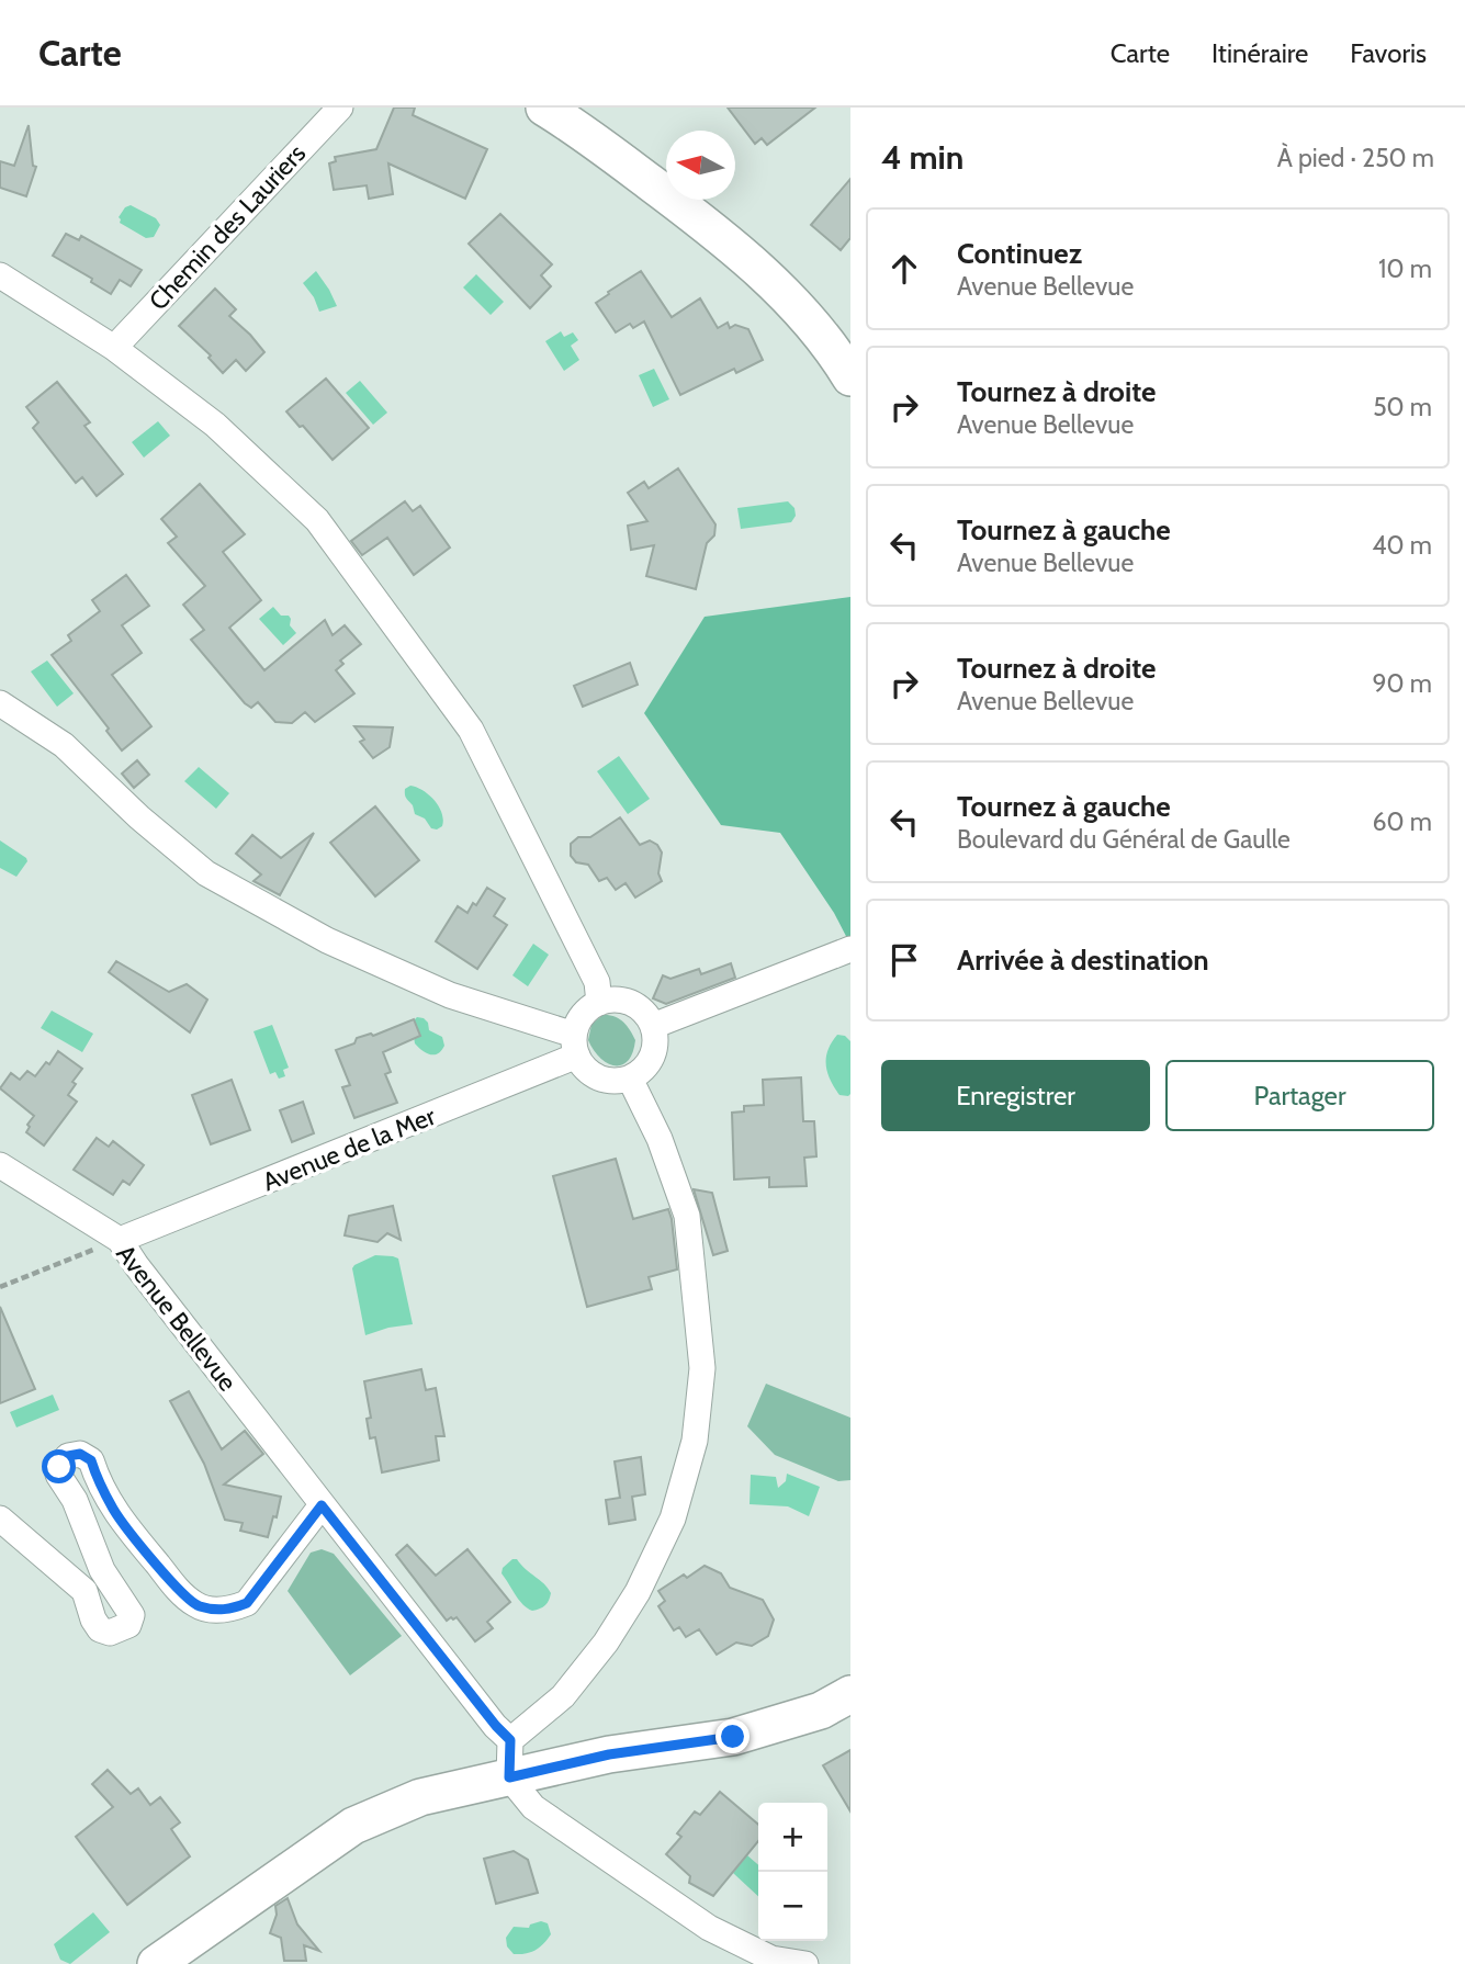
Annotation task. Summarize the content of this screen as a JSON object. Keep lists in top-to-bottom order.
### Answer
{
  "streets": {
    "street": ["Chemin des Lauriers", "Avenue de la Mer", "Avenue Bellevue"]
  },
  "crossings": [
    ["Avenue de la Mer", "Avenue Bellevue"]
  ],
  "north": "left",
  "page": {
    "header": "Carte",
    "nav": ["Carte", "Itinéraire", "Favoris"],
    "heading": ["4 min", "À pied · 250 m"],
    "list": [
      ["Continuez", "Avenue Bellevue", "10 m"],
      ["Tournez à droite", "Avenue Bellevue", "50 m"],
      ["Tournez à gauche", "Avenue Bellevue", "40 m"],
      ["Tournez à droite", "Avenue Bellevue", "90 m"],
      ["Tournez à gauche", "Boulevard du Général de Gaulle", "60 m"],
      "Arrivée à destination"
    ],
    "buttons": ["Enregistrer", "Partager"],
    "map_buttons": ["+", "−"]
  }
}
